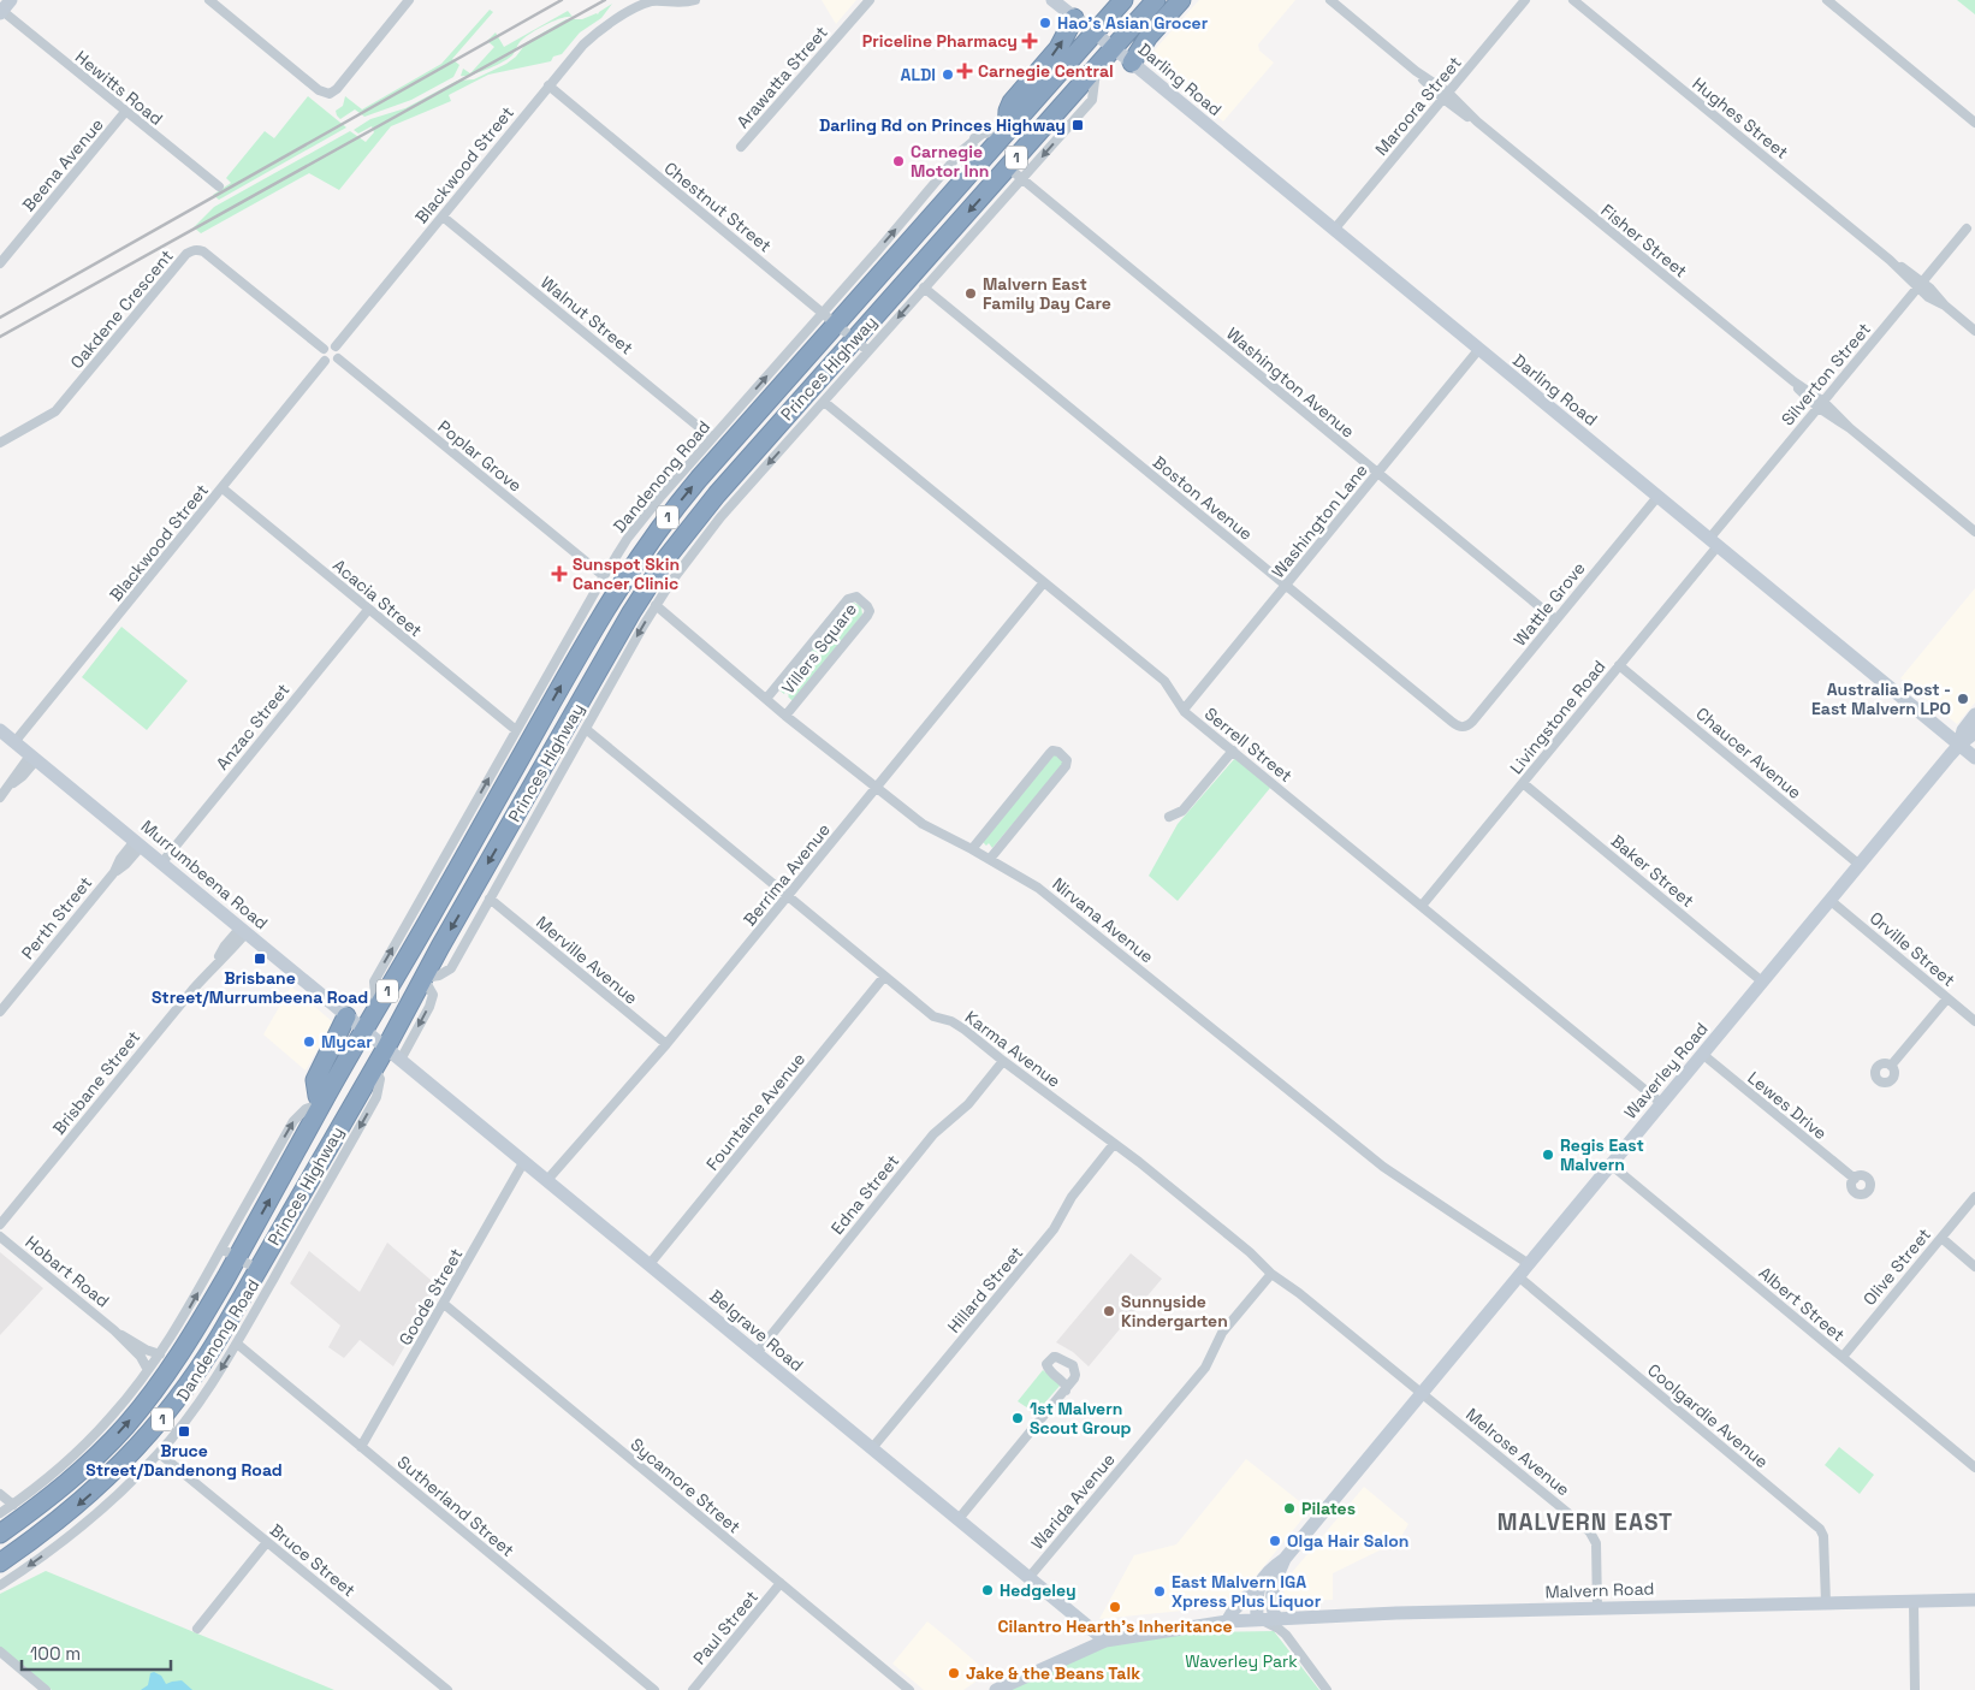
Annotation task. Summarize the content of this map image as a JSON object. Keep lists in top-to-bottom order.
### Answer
{
  "streets": {
    "highway": ["1", "Princes Highway"],
    "main road": [
      "Darling Road",
      "Murrumbeena Road",
      "Waverley Road",
      "Belgrave Road",
      "Malvern Road"
    ],
    "street": [
      "Arawatta Street",
      "Hewitts Road",
      "Maroora Street",
      "Hughes Street",
      "Beena Avenue",
      "Blackwood Street",
      "Chestnut Street",
      "Fisher Street",
      "Oakdene Crescent",
      "Walnut Street",
      "Silverton Street",
      "Washington Avenue",
      "Poplar Grove",
      "Dandenong Road",
      "Boston Avenue",
      "Washington Lane",
      "Acacia Street",
      "Wattle Grove",
      "Villers Square",
      "Livingstone Road",
      "Anzac Street",
      "Serrell Street",
      "Chaucer Avenue",
      "Baker Street",
      "Berrima Avenue",
      "Perth Street",
      "Nirvana Avenue",
      "Orville Street",
      "Merville Avenue",
      "Karma Avenue",
      "Brisbane Street",
      "Lewes Drive",
      "Fountaine Avenue",
      "Edna Street",
      "Olive Street",
      "Hobart Road",
      "Hillard Street",
      "Goode Street",
      "Albert Street",
      "Coolgardie Avenue",
      "Melrose Avenue",
      "Sycamore Street",
      "Warida Avenue",
      "Sutherland Street",
      "Bruce Street",
      "Paul Street"
    ]
  },
  "crossings": [
    ["Darling Road", "Maroora Street"],
    ["Darling Road", "Princes Highway"],
    ["Darling Road", "Silverton Street"],
    ["Darling Road", "Washington Lane"],
    ["Darling Road", "Wattle Grove"],
    ["Darling Road", "Livingstone Road"],
    ["Darling Road", "Waverley Road"],
    ["Hewitts Road", "Beena Avenue"],
    ["Maroora Street", "Fisher Street"],
    ["Hughes Street", "Silverton Street"],
    ["Blackwood Street", "Chestnut Street"],
    ["Blackwood Street", "Oakdene Crescent"],
    ["Blackwood Street", "Walnut Street"],
    ["Blackwood Street", "Poplar Grove"],
    ["Blackwood Street", "Acacia Street"],
    ["Blackwood Street", "Murrumbeena Road"],
    ["Chestnut Street", "Princes Highway"],
    ["Chestnut Street", "Dandenong Road"],
    ["Fisher Street", "Silverton Street"],
    ["Oakdene Crescent", "Poplar Grove"],
    ["Walnut Street", "Dandenong Road"],
    ["Princes Highway", "Washington Avenue"],
    ["Princes Highway", "Dandenong Road"],
    ["Princes Highway", "Murrumbeena Road"],
    ["Princes Highway", "Belgrave Road"],
    ["Silverton Street", "Livingstone Road"],
    ["Washington Avenue", "Washington Lane"],
    ["Washington Avenue", "Wattle Grove"],
    ["Poplar Grove", "Dandenong Road"],
    ["Dandenong Road", "Acacia Street"],
    ["Dandenong Road", "Sutherland Street"],
    ["Dandenong Road", "Bruce Street"],
    ["Boston Avenue", "Washington Lane"],
    ["Boston Avenue", "Wattle Grove"],
    ["Washington Lane", "Serrell Street"],
    ["Acacia Street", "Anzac Street"],
    ["Villers Square", "Nirvana Avenue"],
    ["Livingstone Road", "Serrell Street"],
    ["Livingstone Road", "Chaucer Avenue"],
    ["Livingstone Road", "Baker Street"],
    ["Anzac Street", "Murrumbeena Road"],
    ["Serrell Street", "Berrima Avenue"],
    ["Serrell Street", "Waverley Road"],
    ["Chaucer Avenue", "Waverley Road"],
    ["Baker Street", "Waverley Road"],
    ["Murrumbeena Road", "Perth Street"],
    ["Murrumbeena Road", "Brisbane Street"],
    ["Murrumbeena Road", "Belgrave Road"],
    ["Berrima Avenue", "Nirvana Avenue"],
    ["Berrima Avenue", "Merville Avenue"],
    ["Berrima Avenue", "Karma Avenue"],
    ["Berrima Avenue", "Belgrave Road"],
    ["Nirvana Avenue", "Waverley Road"],
    ["Orville Street", "Waverley Road"],
    ["Karma Avenue", "Waverley Road"],
    ["Karma Avenue", "Fountaine Avenue"],
    ["Karma Avenue", "Edna Street"],
    ["Karma Avenue", "Hillard Street"],
    ["Karma Avenue", "Melrose Avenue"],
    ["Karma Avenue", "Warida Avenue"],
    ["Waverley Road", "Lewes Drive"],
    ["Waverley Road", "Albert Street"],
    ["Waverley Road", "Coolgardie Avenue"],
    ["Waverley Road", "Melrose Avenue"],
    ["Waverley Road", "Malvern Road"],
    ["Fountaine Avenue", "Belgrave Road"],
    ["Edna Street", "Belgrave Road"],
    ["Olive Street", "Albert Street"],
    ["Hillard Street", "Belgrave Road"],
    ["Goode Street", "Belgrave Road"],
    ["Goode Street", "Sycamore Street"],
    ["Goode Street", "Sutherland Street"],
    ["Belgrave Road", "Warida Avenue"],
    ["Coolgardie Avenue", "Malvern Road"],
    ["Melrose Avenue", "Malvern Road"],
    ["Sycamore Street", "Paul Street"]
  ],
  "districts": ["MALVERN EAST"],
  "parks": ["Waverley Park"],
  "places": {
    "other": [
      "Hao's Asian Grocer",
      "ALDI",
      "Carnegie Motor Inn",
      "Malvern East Family Day Care",
      "Australia Post - East Malvern LPO",
      "Mycar",
      "Regis East Malvern",
      "Sunnyside Kindergarten",
      "1st Malvern Scout Group",
      "Pilates",
      "Olga Hair Salon",
      "Hedgeley",
      "East Malvern IGA Xpress Plus Liquor",
      "Cilantro Hearth's Inheritance",
      "Jake & the Beans Talk"
    ],
    "health": ["Priceline Pharmacy", "Carnegie Central", "Sunspot Skin Cancer Clinic"],
    "transit": ["Darling Rd on Princes Highway", "Brisbane Street/Murrumbeena Road", "Bruce Street/Dandenong Road"]
  },
  "scale_bar": "100 m"
}
